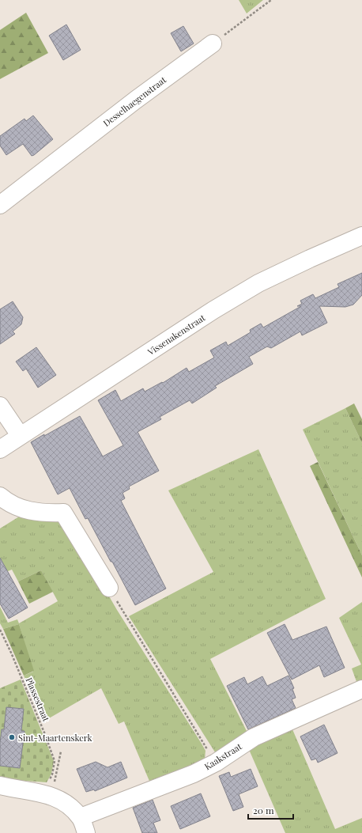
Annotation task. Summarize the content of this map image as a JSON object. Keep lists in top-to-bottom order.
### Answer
{
  "streets": {
    "street": ["Desselhaegenstraat", "Vissenakenstraat", "Kaakstraat"],
    "path": ["Plassestraat"]
  },
  "places": ["Sint-Maartenskerk"],
  "scale_bar": "20 m"
}
